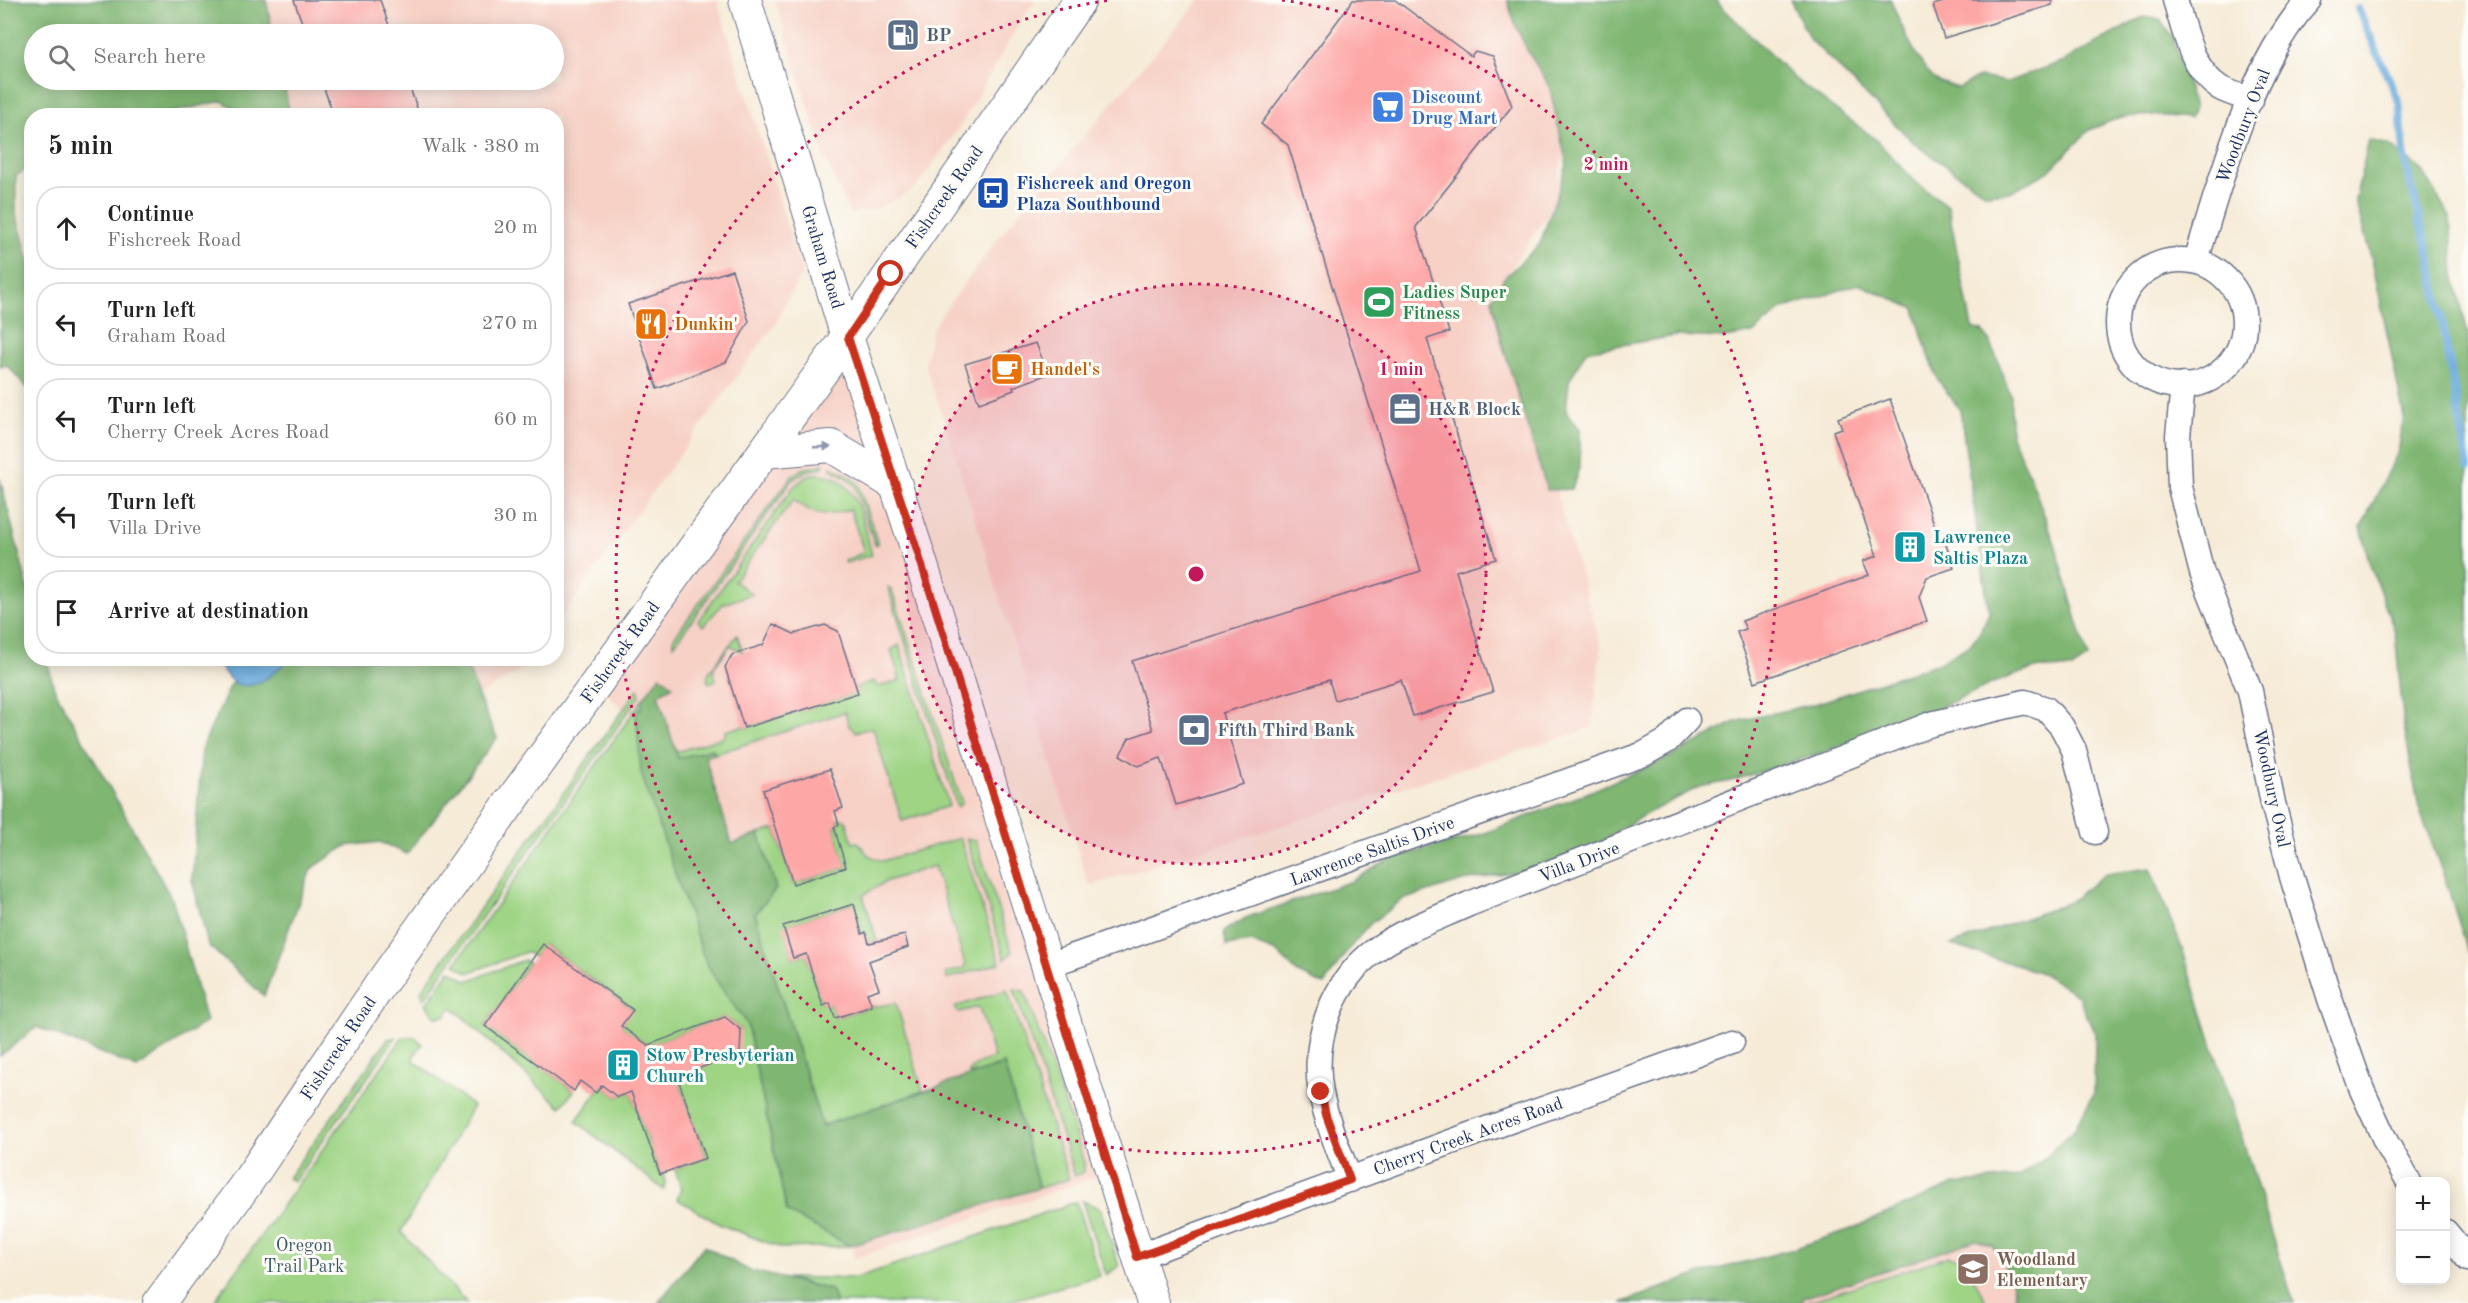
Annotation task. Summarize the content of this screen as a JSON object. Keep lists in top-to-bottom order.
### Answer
{
  "streets": {
    "main road": ["Fishcreek Road", "Graham Road"],
    "street": [
      "Woodbury Oval",
      "Lawrence Saltis Drive",
      "Villa Drive",
      "Cherry Creek Acres Road"
    ]
  },
  "crossings": [
    ["Fishcreek Road", "Graham Road"],
    ["Graham Road", "Lawrence Saltis Drive"],
    ["Graham Road", "Cherry Creek Acres Road"],
    ["Villa Drive", "Cherry Creek Acres Road"]
  ],
  "parks": ["Oregon Trail Park"],
  "places": {
    "fuel station": ["BP"],
    "supermarket": ["Discount Drug Mart"],
    "bus stop": ["Fishcreek and Oregon Plaza Southbound"],
    "sports": ["Ladies Super Fitness"],
    "restaurant": ["Dunkin'"],
    "cafe": ["Handel's"],
    "office": ["H&R Block"],
    "building": ["Lawrence Saltis Plaza", "Stow Presbyterian Church"],
    "bank": ["Fifth Third Bank"],
    "school or university": ["Woodland Elementary"]
  },
  "page": {
    "search": "Search here",
    "heading": ["5 min", "Walk · 380 m"],
    "list": [
      ["Continue", "Fishcreek Road", "20 m"],
      ["Turn left", "Graham Road", "270 m"],
      ["Turn left", "Cherry Creek Acres Road", "60 m"],
      ["Turn left", "Villa Drive", "30 m"],
      "Arrive at destination"
    ],
    "map_buttons": ["+", "−"]
  },
  "rings": ["2 min", "1 min"]
}
